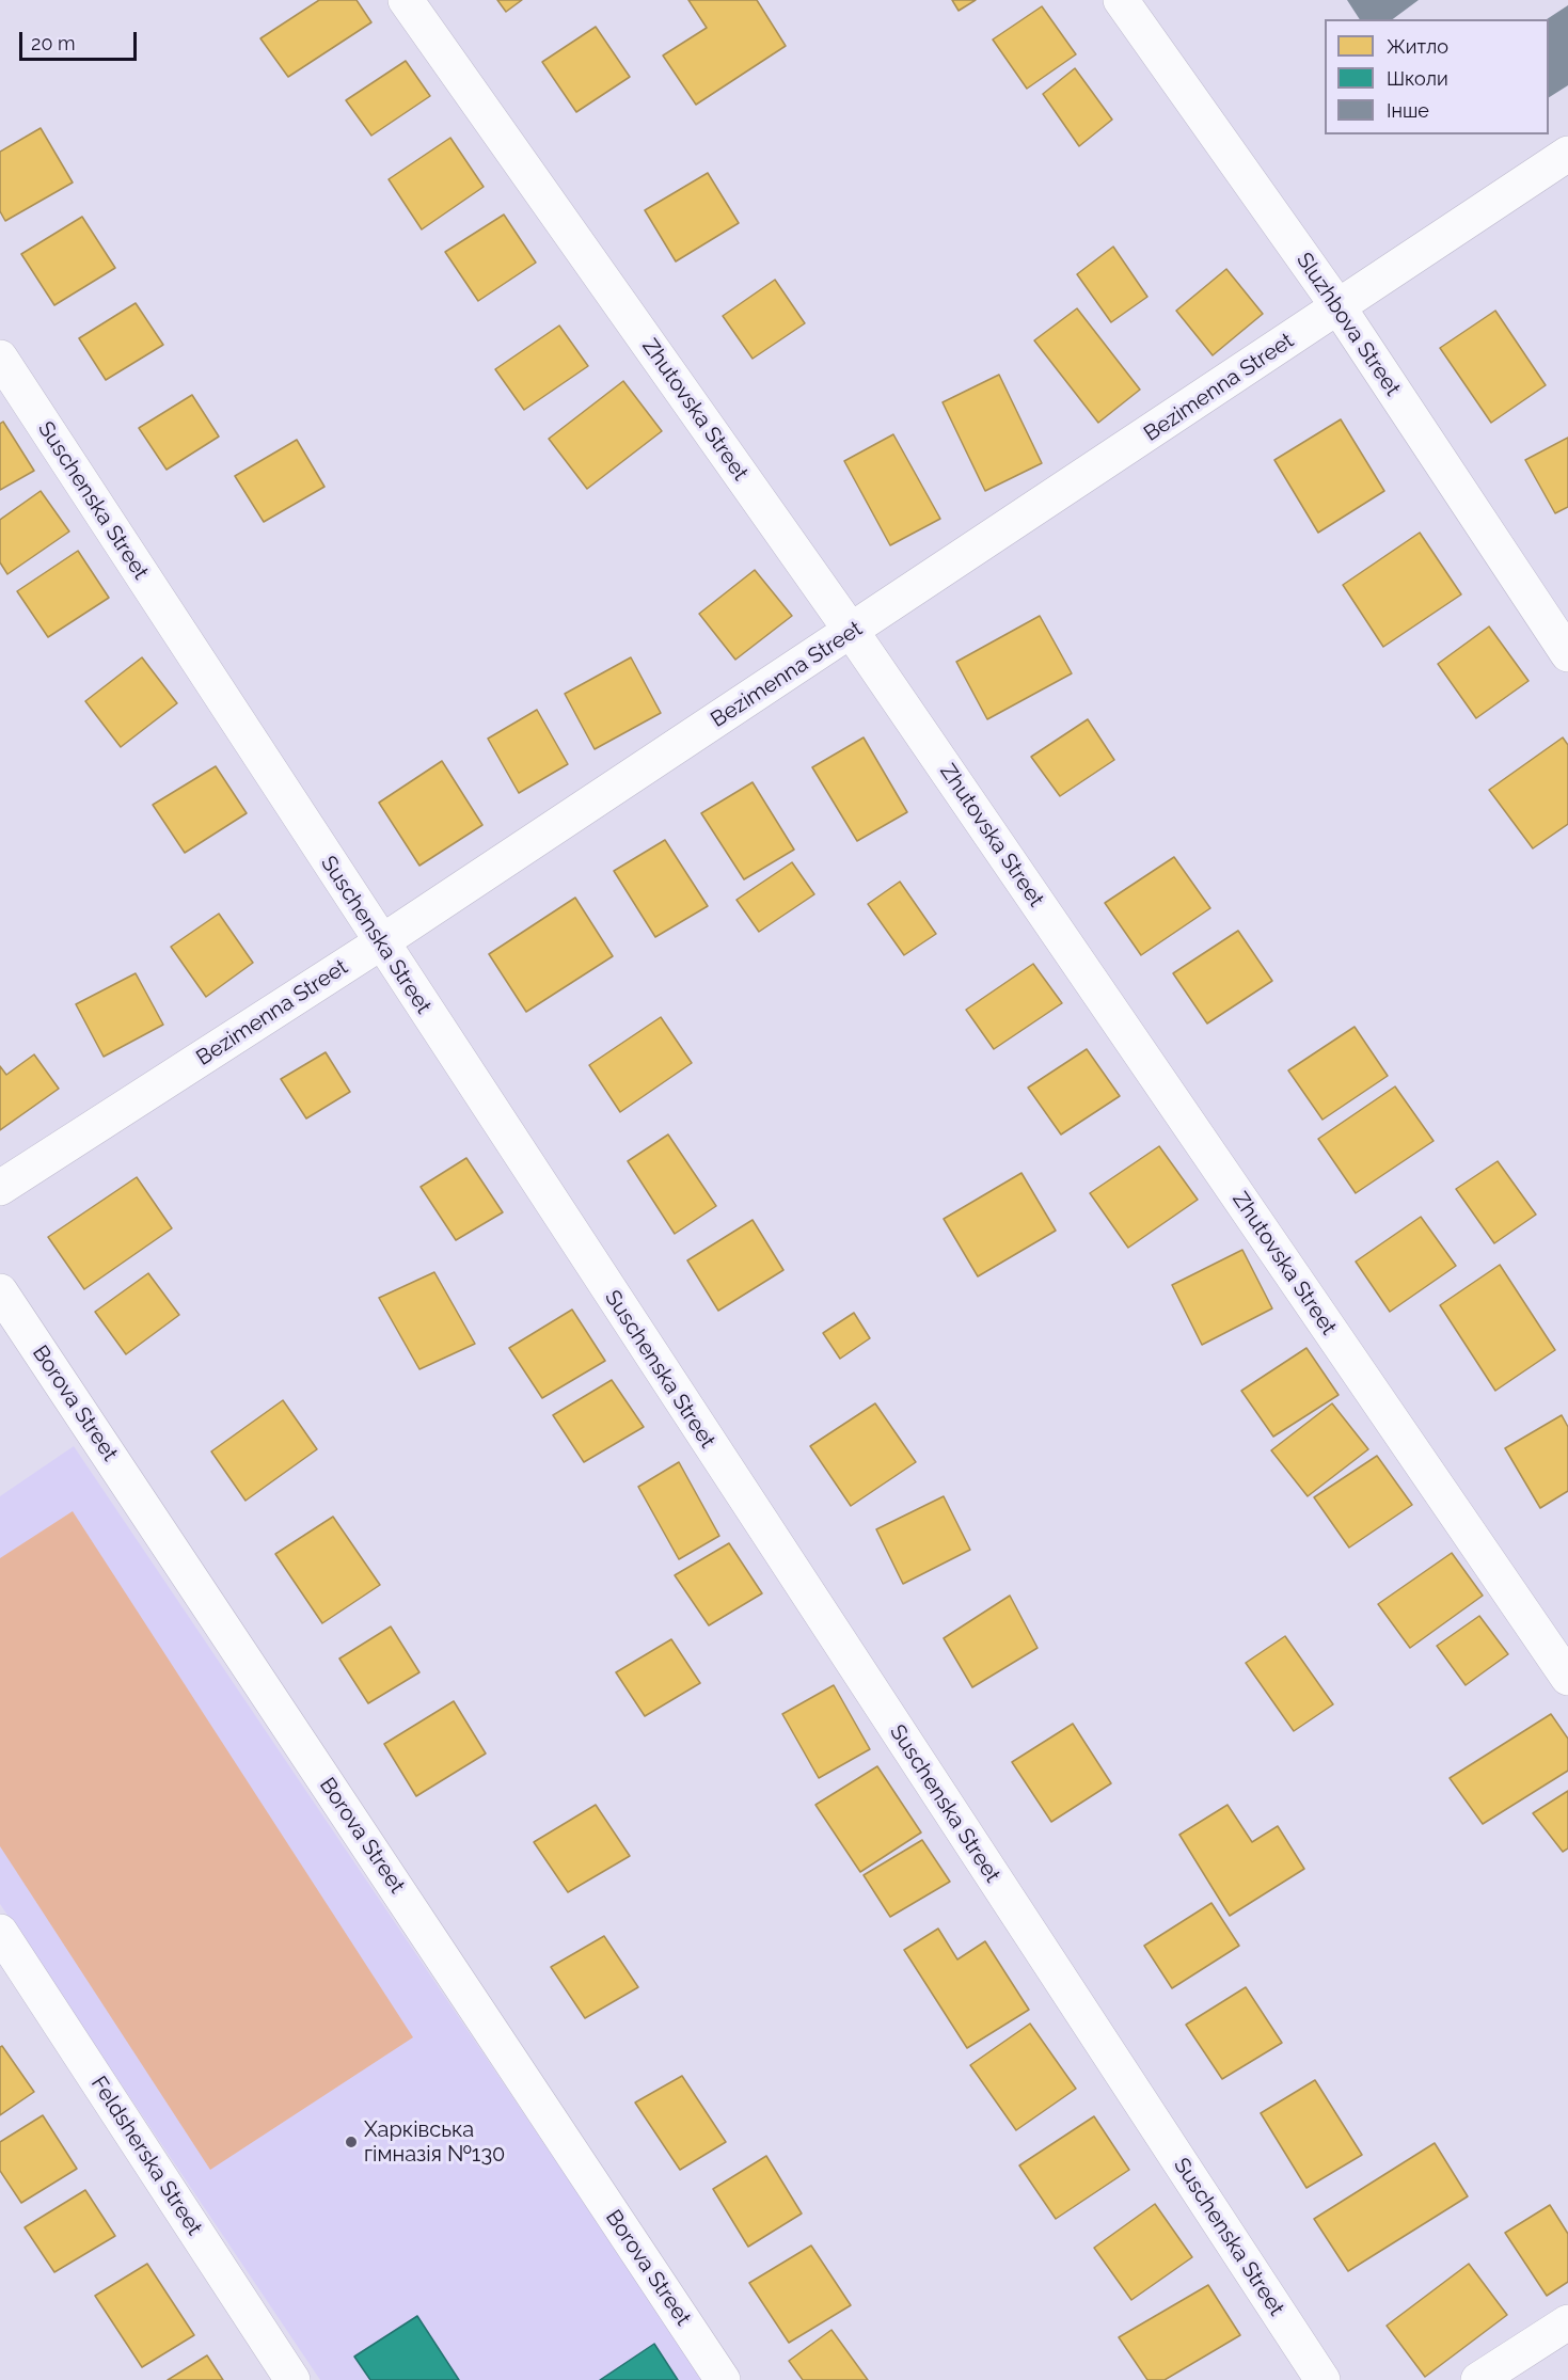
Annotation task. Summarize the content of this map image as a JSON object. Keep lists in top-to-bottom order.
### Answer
{
  "streets": {
    "street": [
      "Sluzhbova Street",
      "Bezimenna Street",
      "Zhutovska Street",
      "Suschenska Street",
      "Borova Street",
      "Feldsherska Street"
    ]
  },
  "crossings": [
    ["Sluzhbova Street", "Bezimenna Street"],
    ["Bezimenna Street", "Zhutovska Street"],
    ["Bezimenna Street", "Suschenska Street"]
  ],
  "places": ["Харківська гімназія №130"],
  "legend": ["Житло", "Школи", "Інше"],
  "scale_bar": "20 m"
}
